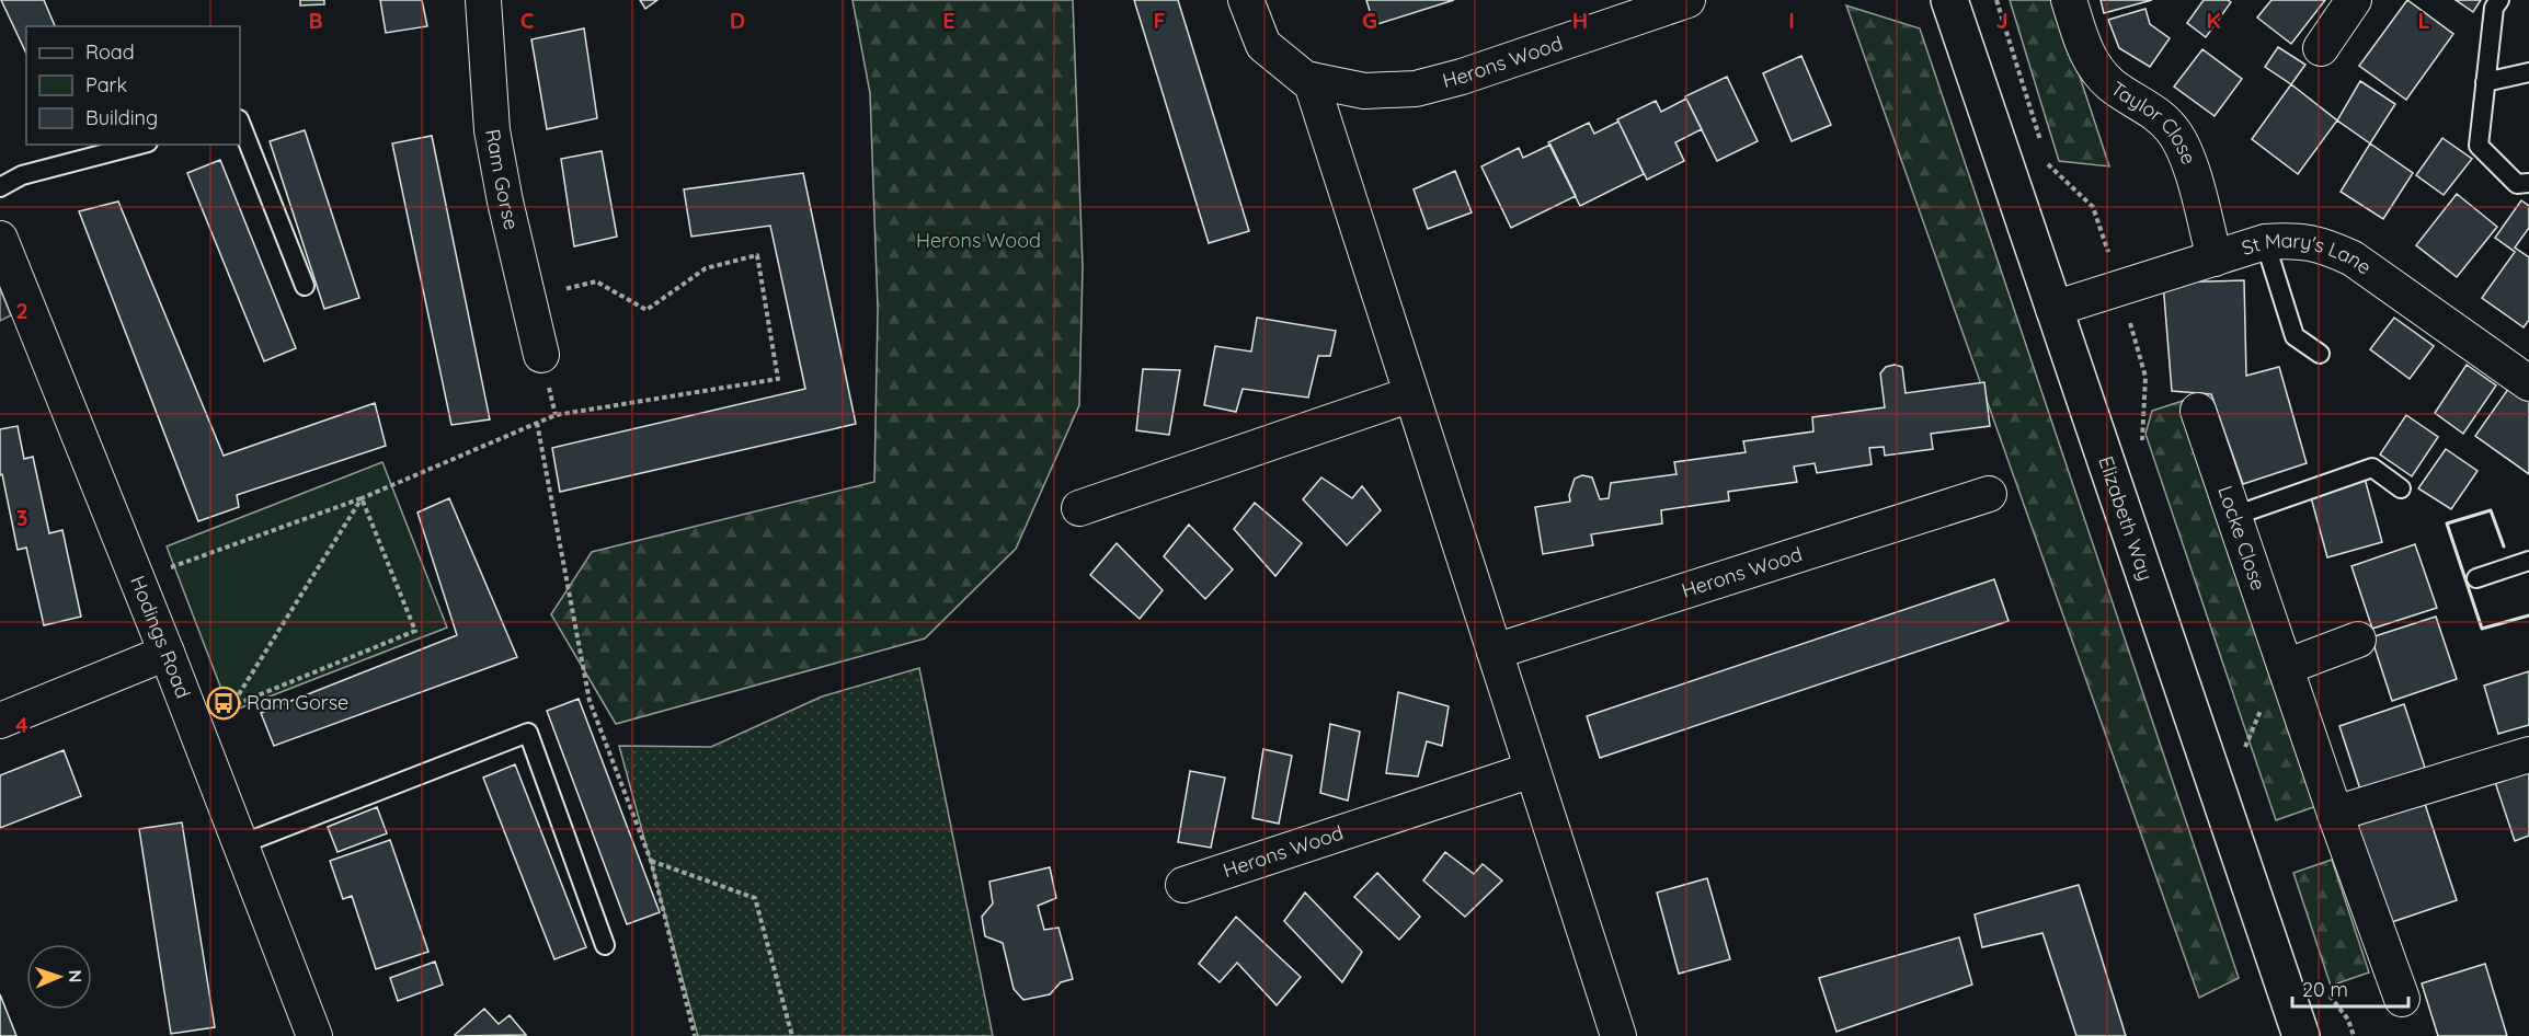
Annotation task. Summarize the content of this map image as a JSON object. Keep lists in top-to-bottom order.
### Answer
{
  "streets": {
    "main road": ["Elizabeth Way"],
    "street": [
      "Herons Wood",
      "Taylor Close",
      "Ram Gorse",
      "St Mary's Lane",
      "Locke Close",
      "Hodings Road"
    ]
  },
  "crossings": [
    ["Taylor Close", "St Mary's Lane"],
    ["St Mary's Lane", "Elizabeth Way"]
  ],
  "parks": ["Herons Wood"],
  "places": {
    "bus stop": ["Ram Gorse"]
  },
  "legend": ["Road", "Park", "Building"],
  "scale_bar": "20 m",
  "north": "right",
  "grid": {
    "columns": [
      "B",
      "C",
      "D",
      "E",
      "F",
      "G",
      "H",
      "I",
      "J",
      "K",
      "L"
    ],
    "rows": ["2", "3", "4"]
  }
}
